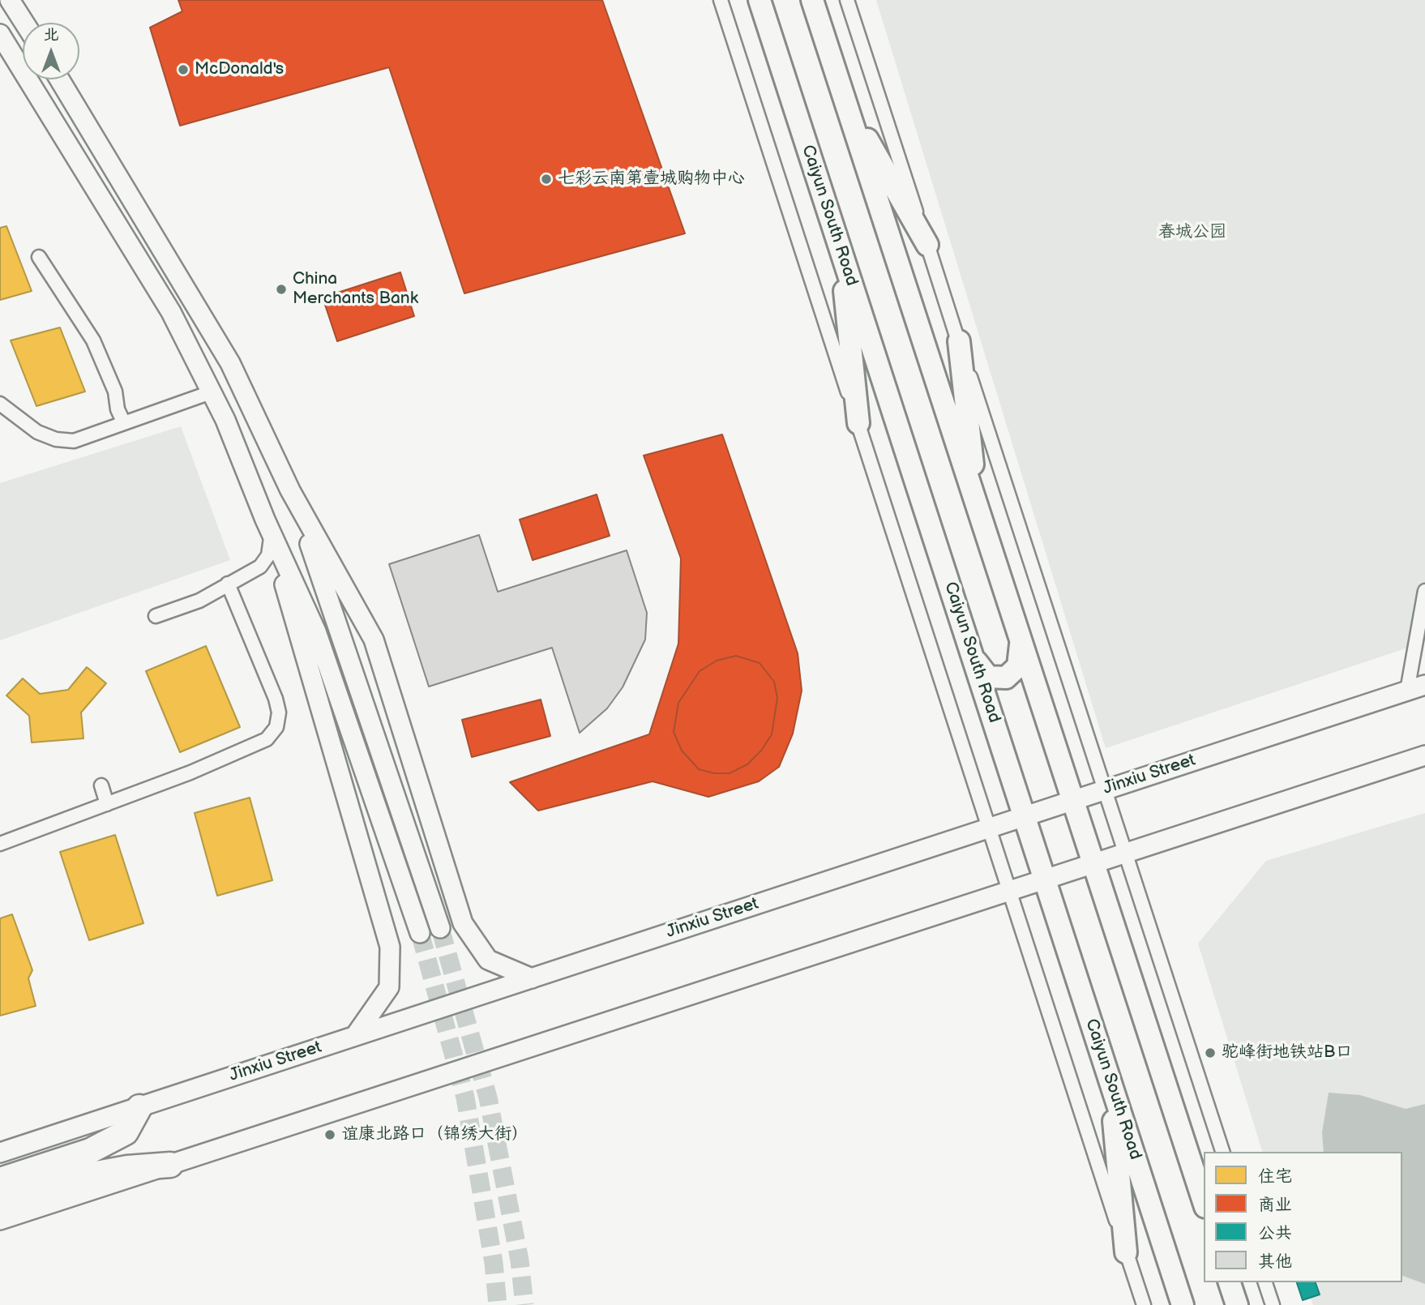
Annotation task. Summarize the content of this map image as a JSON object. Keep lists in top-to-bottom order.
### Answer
{
  "streets": {
    "main road": ["Caiyun South Road"],
    "street": ["Jinxiu Street"]
  },
  "crossings": [
    ["Caiyun South Road", "Jinxiu Street"]
  ],
  "parks": ["春城公园"],
  "places": [
    "McDonald's",
    "七彩云南第壹城购物中心",
    "China Merchants Bank",
    "驼峰街地铁站B口",
    "谊康北路口（锦绣大街）"
  ],
  "legend": [
    "住宅",
    "商业",
    "公共",
    "其他"
  ],
  "north": "top"
}
